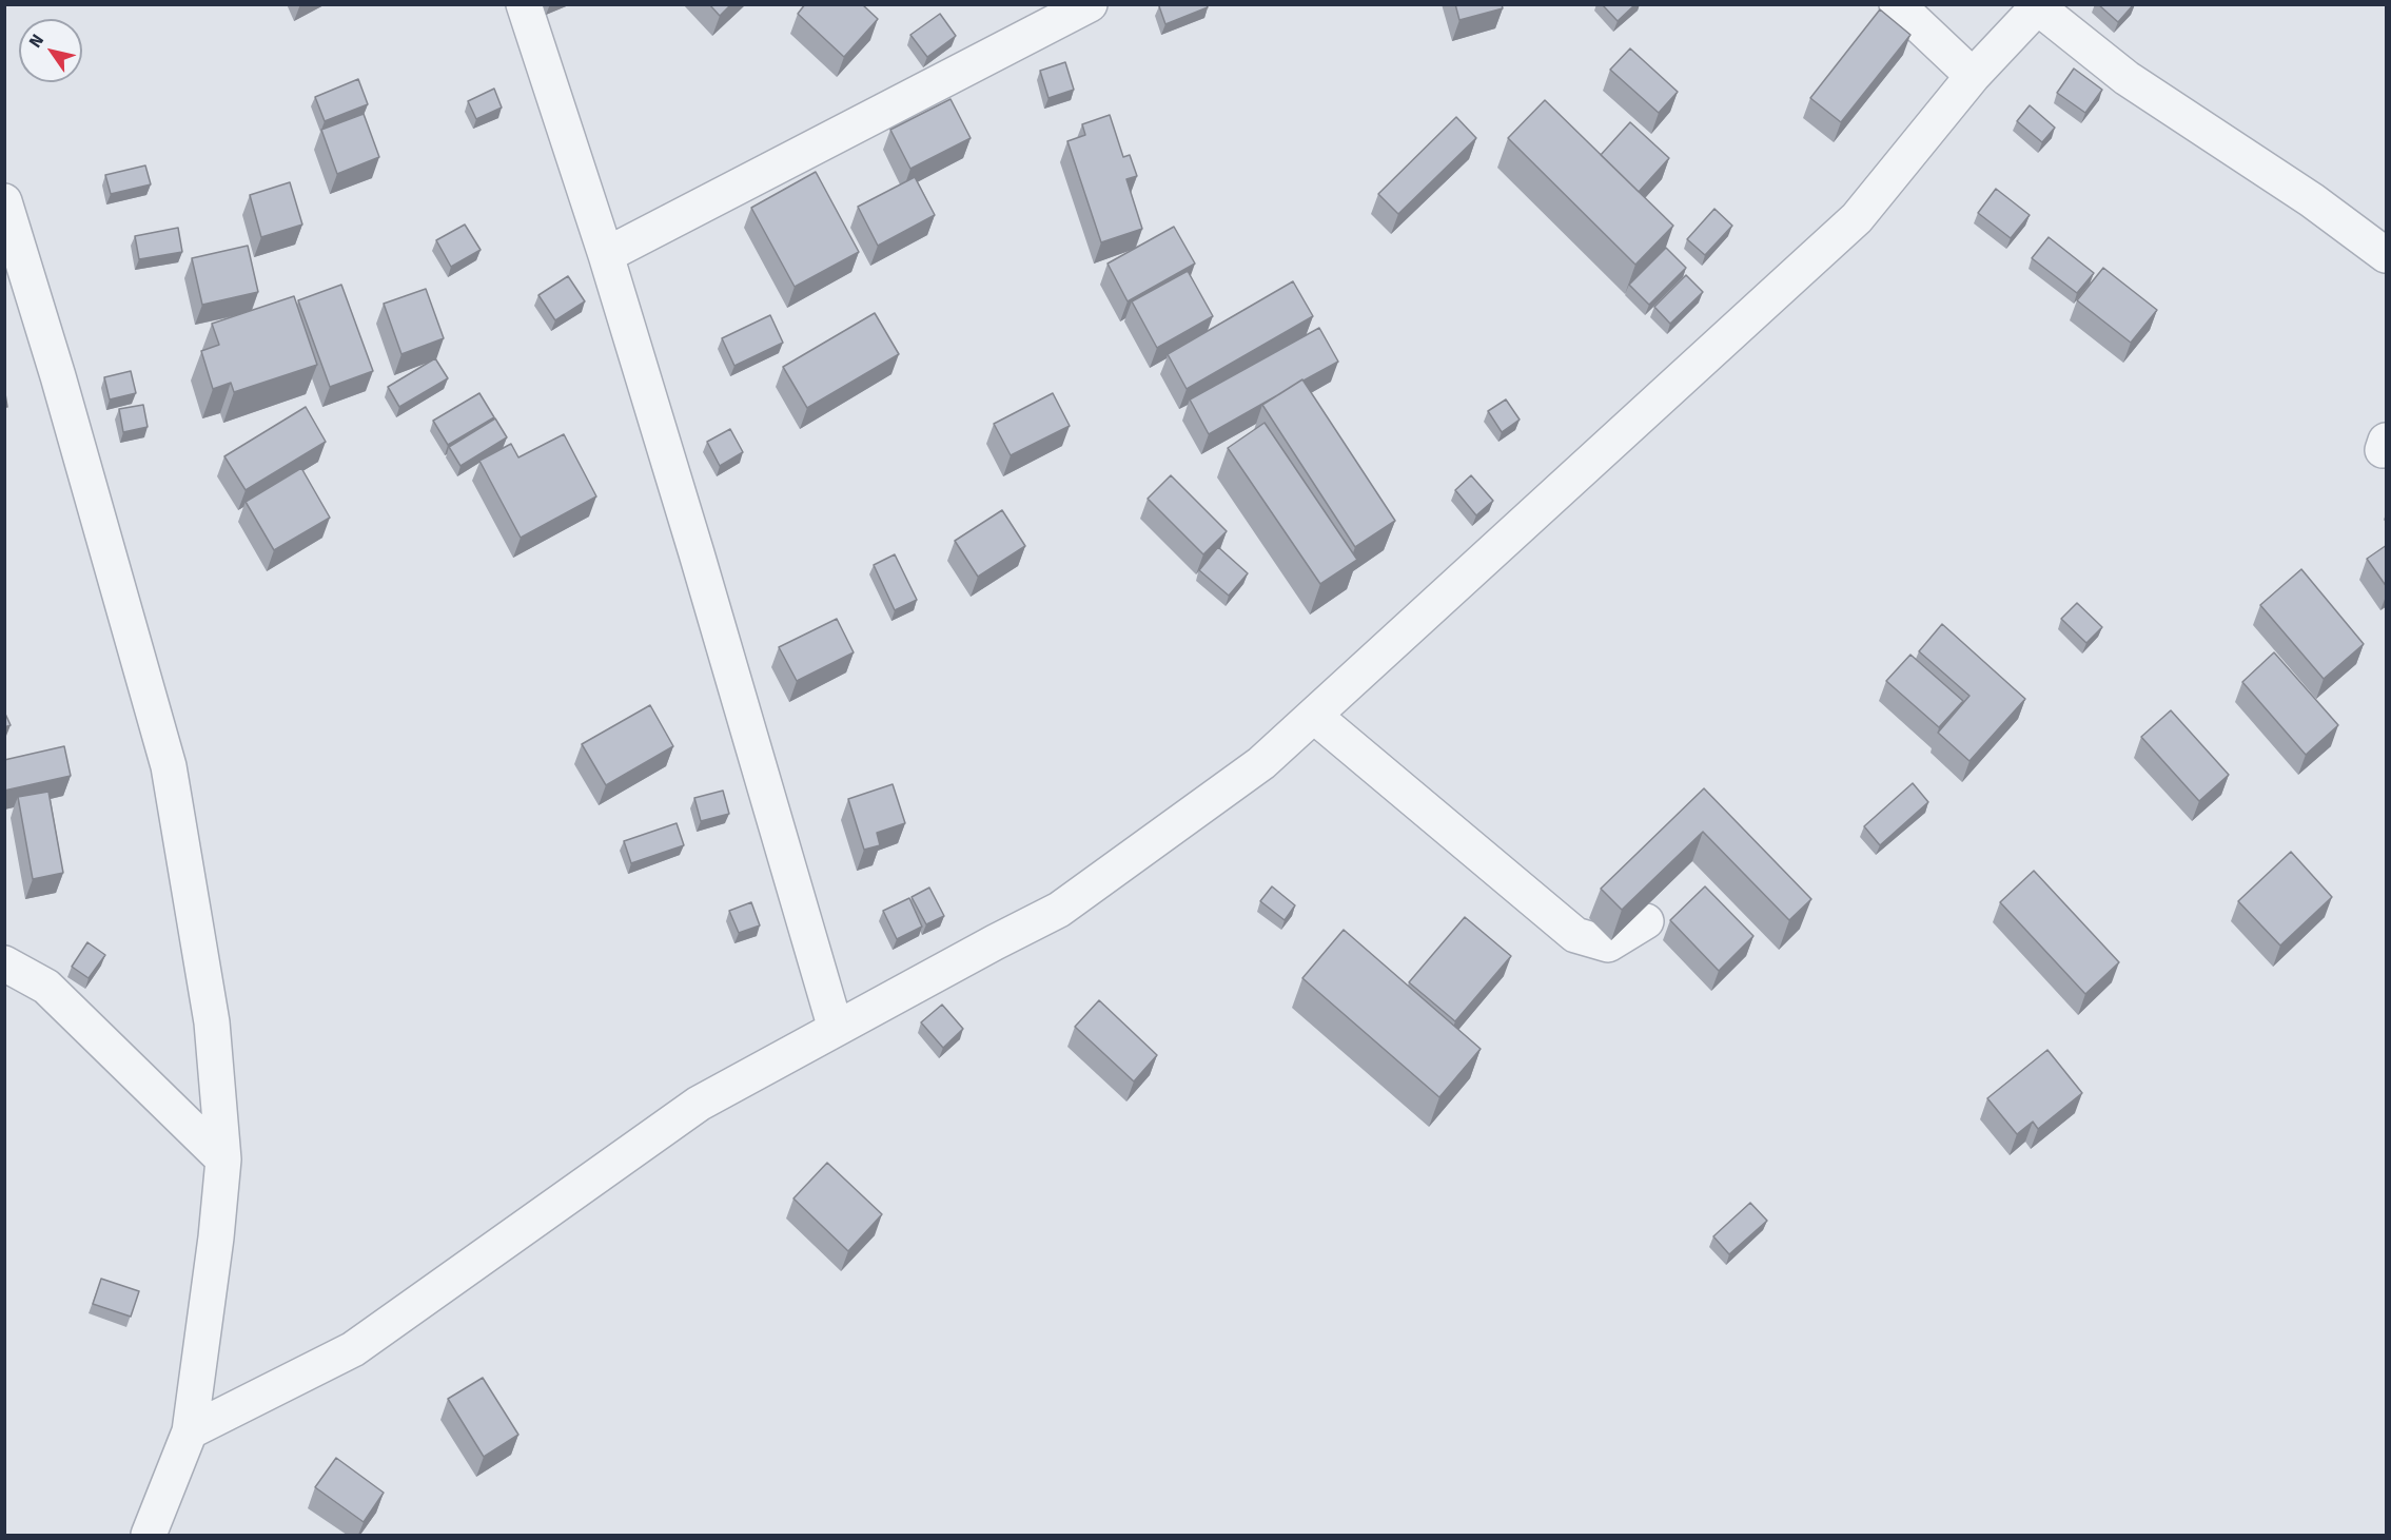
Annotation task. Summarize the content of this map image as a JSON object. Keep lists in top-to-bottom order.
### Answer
{
  "north": "top left"
}
